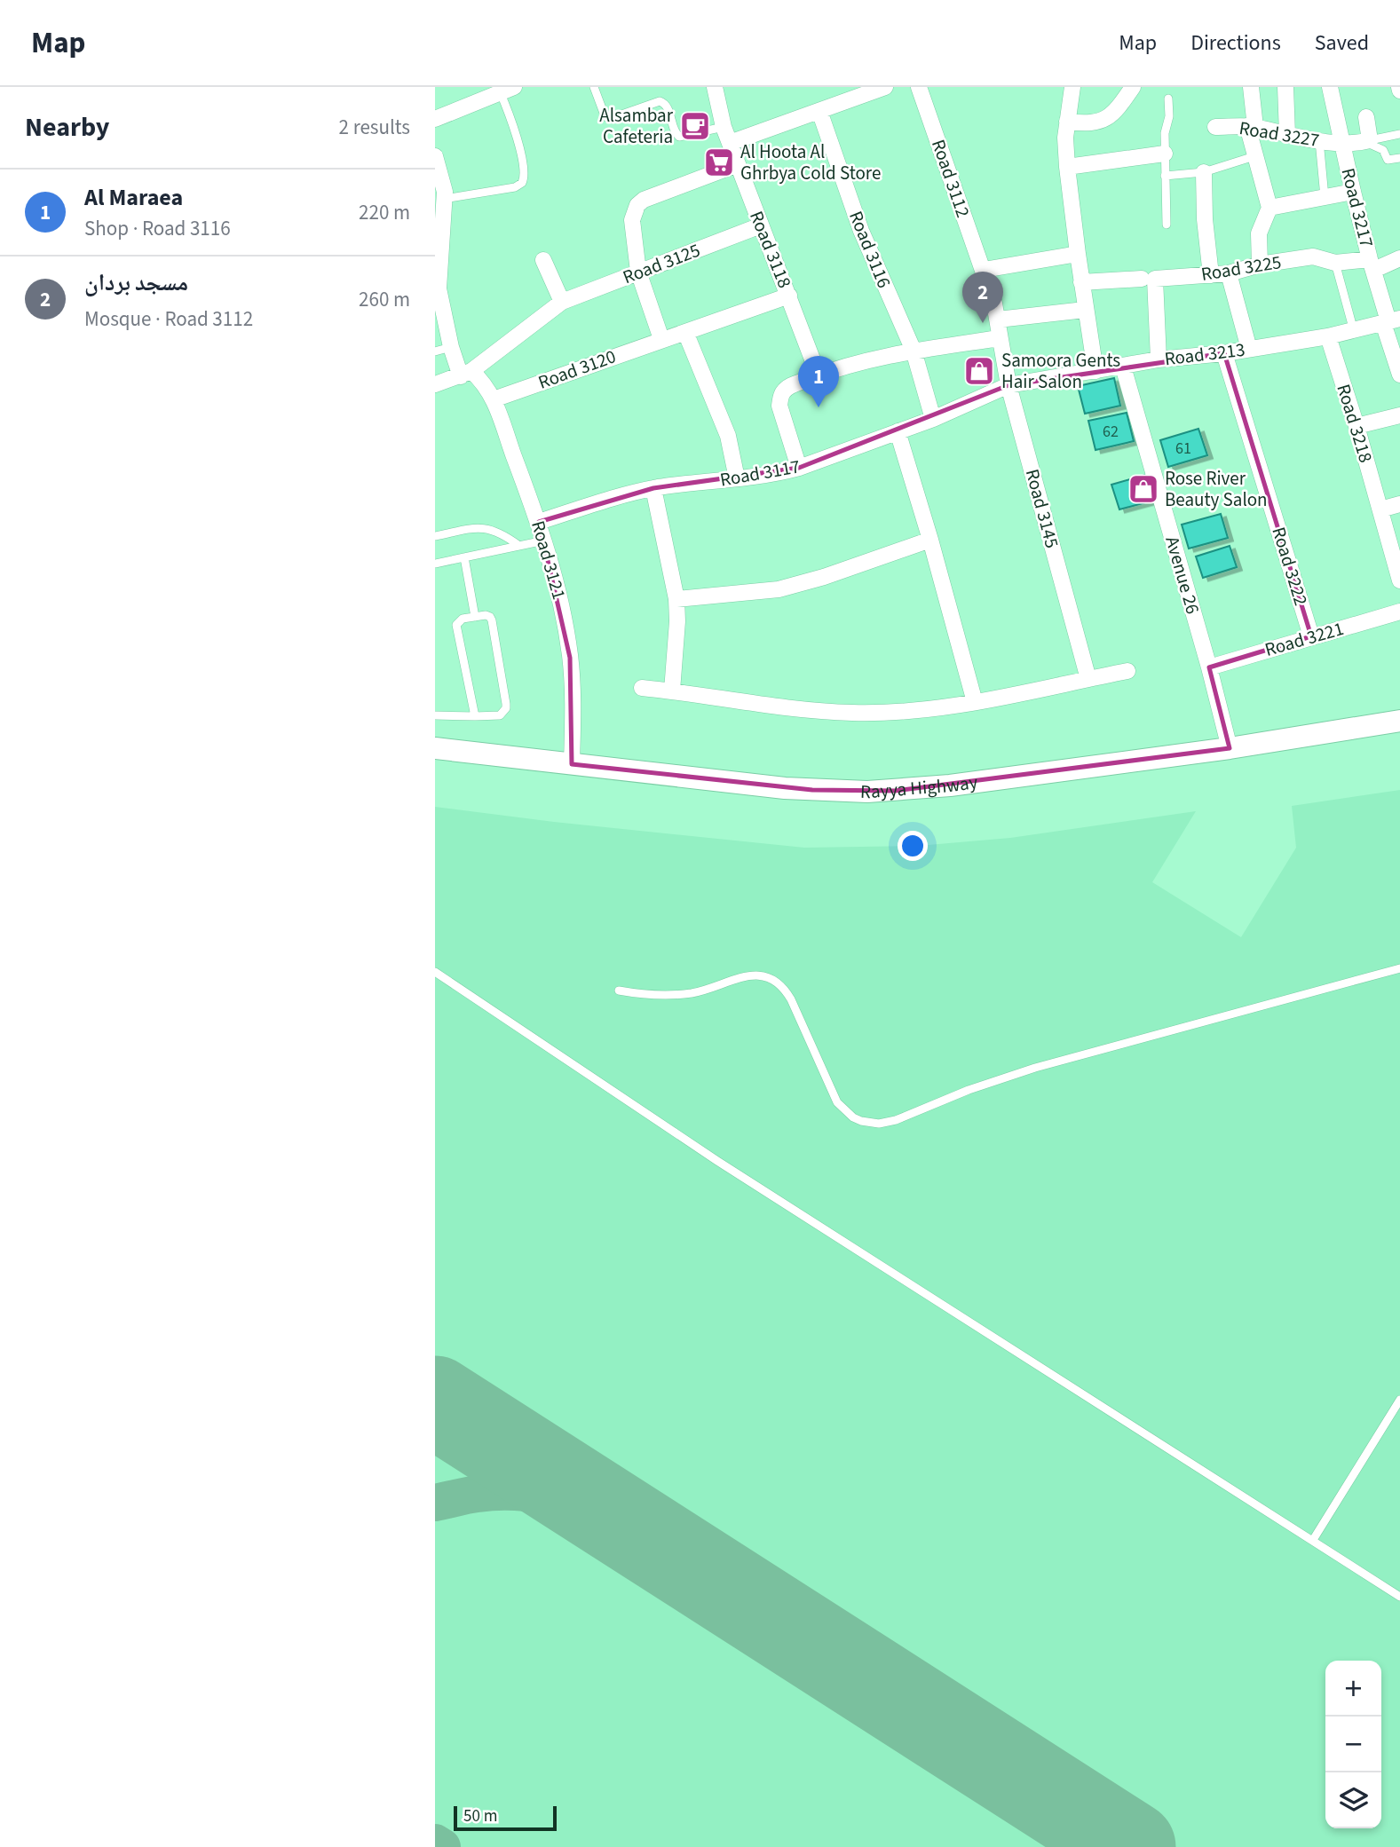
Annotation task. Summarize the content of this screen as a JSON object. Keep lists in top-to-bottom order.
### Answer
{
  "streets": {
    "main road": ["Rayya Highway"],
    "street": [
      "Road 3227",
      "Road 3112",
      "Road 3217",
      "Road 3118",
      "Road 3116",
      "Road 3125",
      "Road 3225",
      "Road 3213",
      "Road 3120",
      "Road 3218",
      "Road 3117",
      "Road 3145",
      "Road 3121",
      "Road 3222",
      "Avenue 26",
      "Road 3221"
    ]
  },
  "crossings": [
    ["Road 3227", "Road 3217"],
    ["Road 3112", "Road 3145"],
    ["Road 3217", "Road 3225"],
    ["Road 3217", "Road 3213"],
    ["Road 3118", "Road 3125"],
    ["Road 3118", "Road 3120"],
    ["Road 3116", "Road 3117"],
    ["Road 3125", "Road 3121"],
    ["Road 3225", "Road 3213"],
    ["Road 3213", "Road 3218"],
    ["Road 3213", "Road 3117"],
    ["Road 3213", "Road 3145"],
    ["Road 3213", "Road 3222"],
    ["Road 3213", "Avenue 26"],
    ["Road 3120", "Road 3121"],
    ["Road 3117", "Road 3145"],
    ["Road 3117", "Road 3121"],
    ["Road 3121", "Rayya Highway"],
    ["Road 3222", "Road 3221"],
    ["Avenue 26", "Road 3221"],
    ["Avenue 26", "Rayya Highway"]
  ],
  "places": {
    "cafe": ["Alsambar Cafeteria"],
    "supermarket": ["Al Hoota Al Ghrbya Cold Store"],
    "shop": ["Samoora Gents Hair Salon", "Rose River Beauty Salon"]
  },
  "house_numbers": ["62", "61"],
  "scale_bar": "50 m",
  "page": {
    "header": "Map",
    "nav": ["Map", "Directions", "Saved"],
    "heading": ["Nearby", "2 results"],
    "list": [
      {
        "mark": "1",
        "name": "Al Maraea",
        "note": "Shop · Road 3116",
        "value": "220 m"
      },
      {
        "mark": "2",
        "name": "مسجد بردان",
        "note": "Mosque · Road 3112",
        "value": "260 m"
      }
    ],
    "pins": ["2", "1"],
    "map_buttons": ["+", "−"],
    "scale": "50 m"
  }
}
